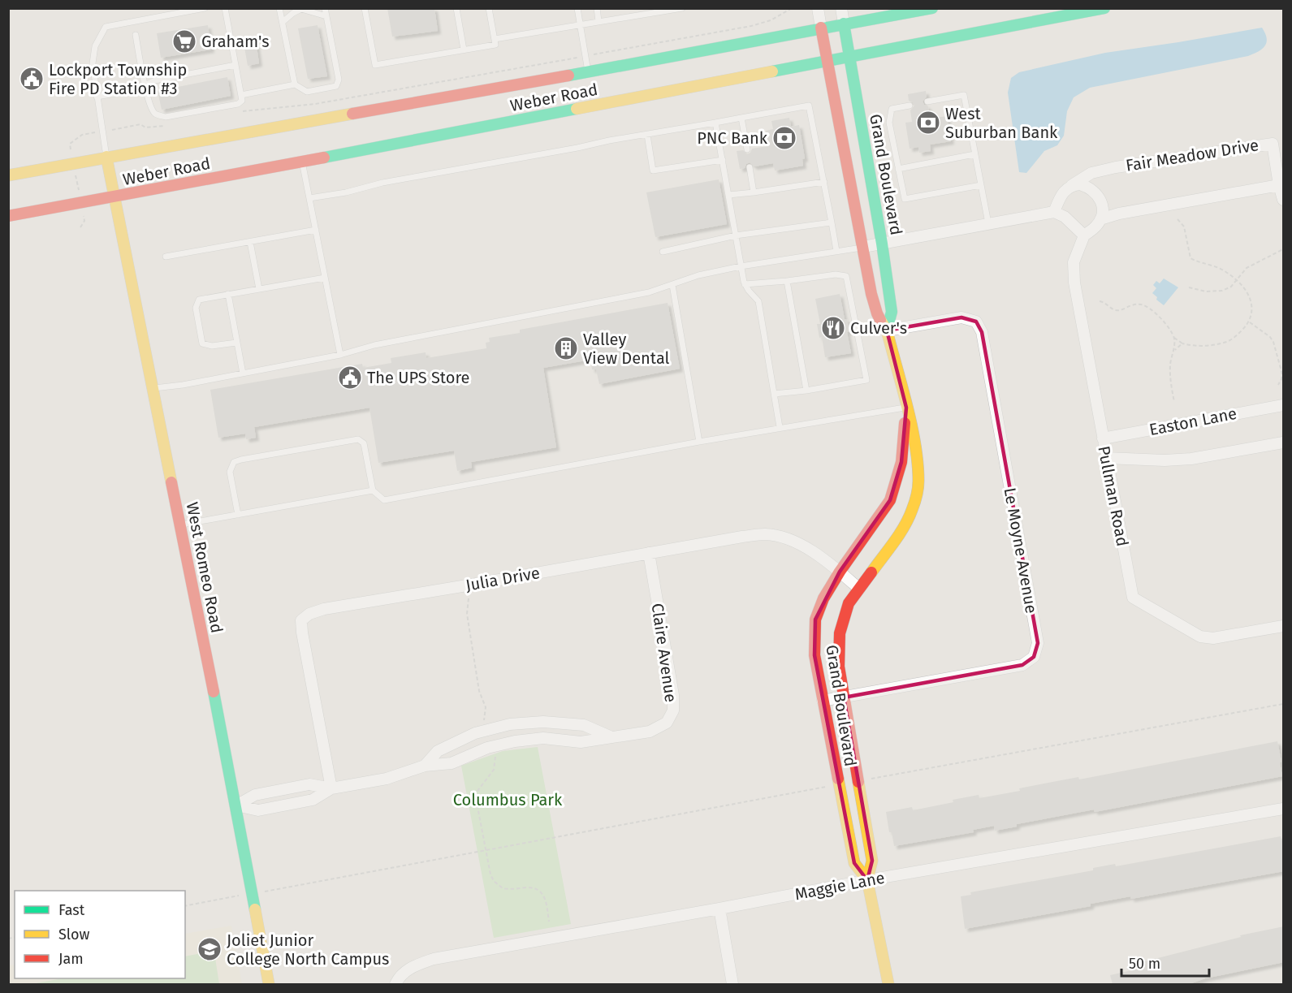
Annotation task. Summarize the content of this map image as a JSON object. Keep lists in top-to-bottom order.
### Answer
{
  "streets": {
    "main road": ["Weber Road", "Grand Boulevard", "West Romeo Road"],
    "street": [
      "Fair Meadow Drive",
      "Easton Lane",
      "Pullman Road",
      "Le Moyne Avenue",
      "Julia Drive",
      "Claire Avenue",
      "Maggie Lane"
    ]
  },
  "crossings": [
    ["Weber Road", "Grand Boulevard"],
    ["Weber Road", "West Romeo Road"],
    ["Fair Meadow Drive", "Pullman Road"],
    ["Grand Boulevard", "Le Moyne Avenue"],
    ["Grand Boulevard", "Julia Drive"],
    ["Grand Boulevard", "Maggie Lane"],
    ["Easton Lane", "Pullman Road"],
    ["West Romeo Road", "Claire Avenue"],
    ["Julia Drive", "Claire Avenue"]
  ],
  "parks": ["Columbus Park"],
  "places": {
    "supermarket": ["Graham's"],
    "public building": ["Lockport Township Fire PD Station #3", "The UPS Store"],
    "bank": ["West Suburban Bank", "PNC Bank"],
    "restaurant": ["Culver's"],
    "building": ["Valley View Dental"],
    "school or university": ["Joliet Junior College North Campus"]
  },
  "legend": ["Fast", "Slow", "Jam"],
  "scale_bar": "50 m"
}
